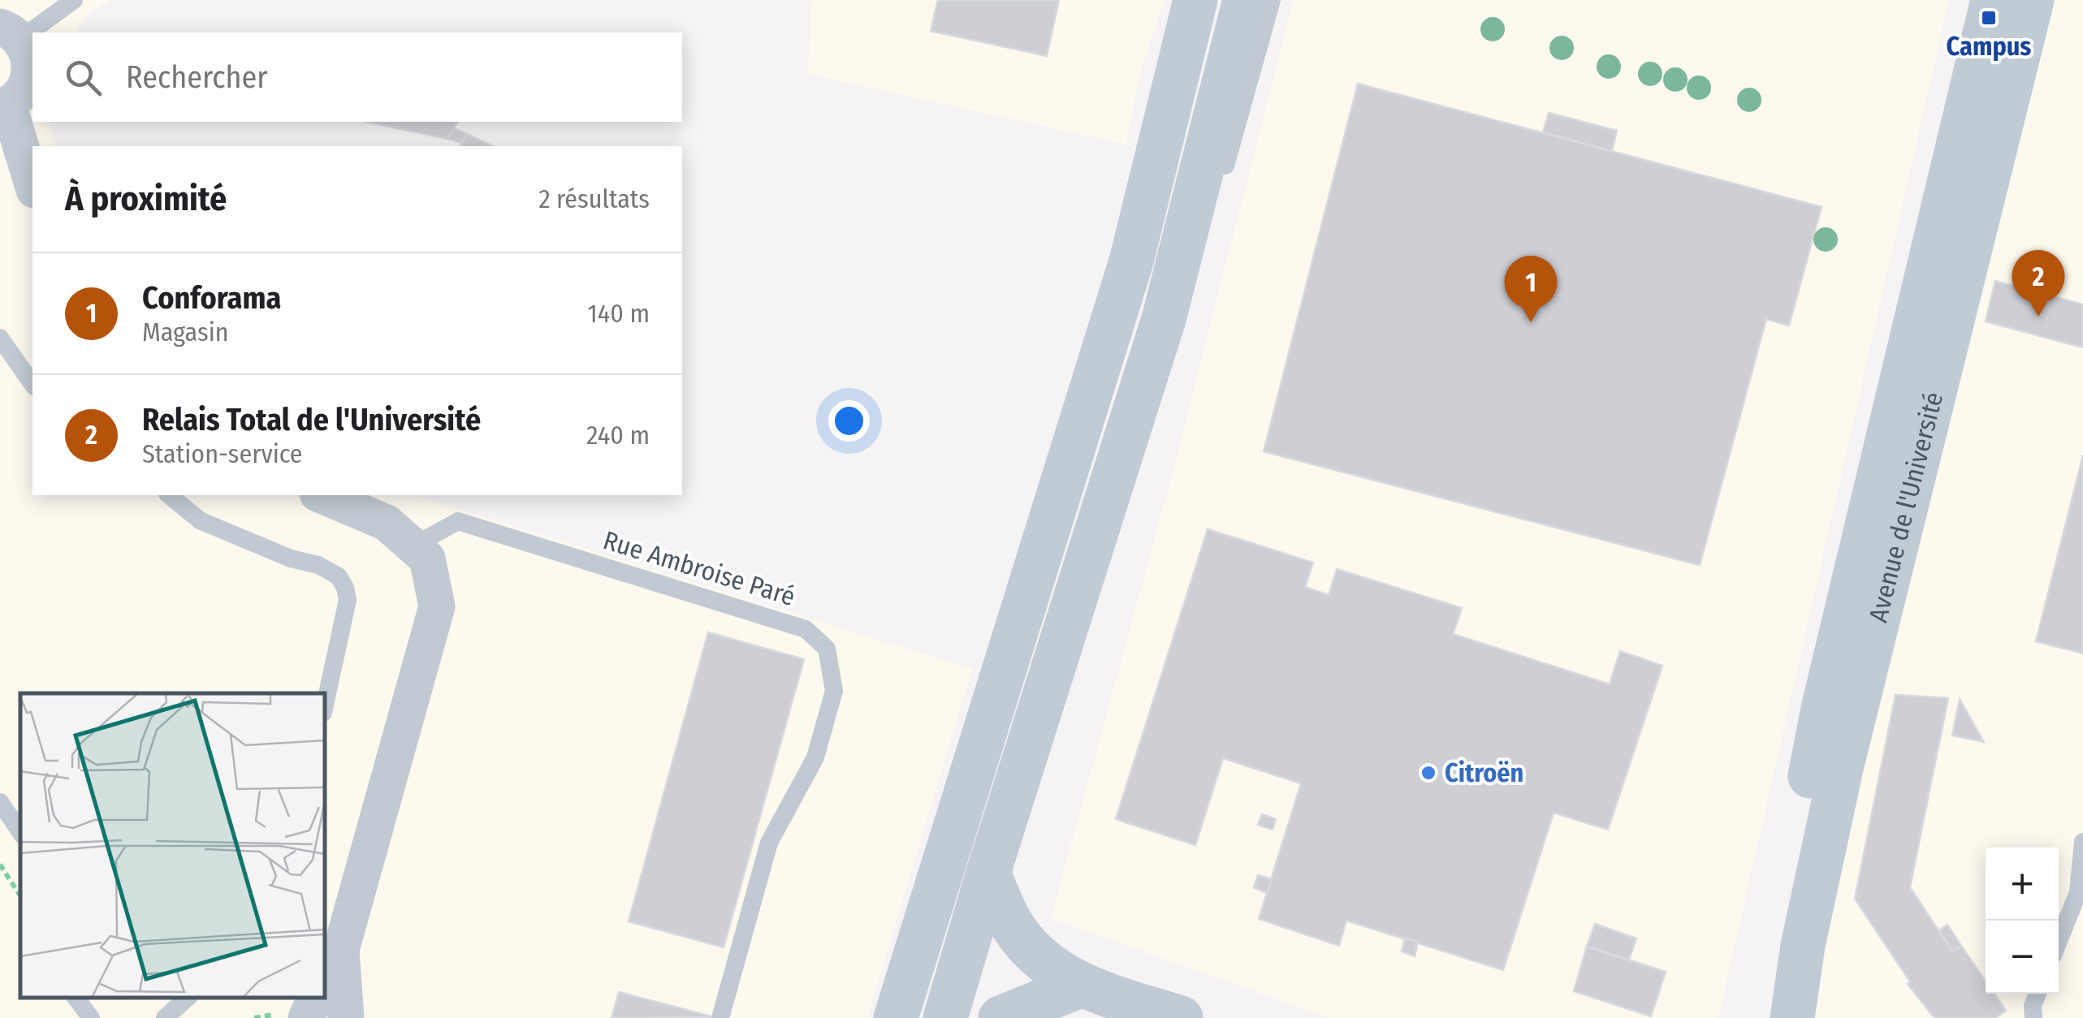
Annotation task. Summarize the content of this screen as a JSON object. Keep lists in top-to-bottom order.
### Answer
{
  "streets": {
    "main road": ["Avenue de l'Université"],
    "lane": ["Rue Ambroise Paré"]
  },
  "places": {
    "transit": ["Campus"],
    "other": ["Citroën"]
  },
  "page": {
    "search": "Rechercher",
    "heading": ["À proximité", "2 résultats"],
    "pins": ["2", "1"],
    "list": [
      {
        "mark": "1",
        "name": "Conforama",
        "note": "Magasin",
        "value": "140 m"
      },
      {
        "mark": "2",
        "name": "Relais Total de l'Université",
        "note": "Station-service",
        "value": "240 m"
      }
    ],
    "map_buttons": ["+", "−"]
  }
}
